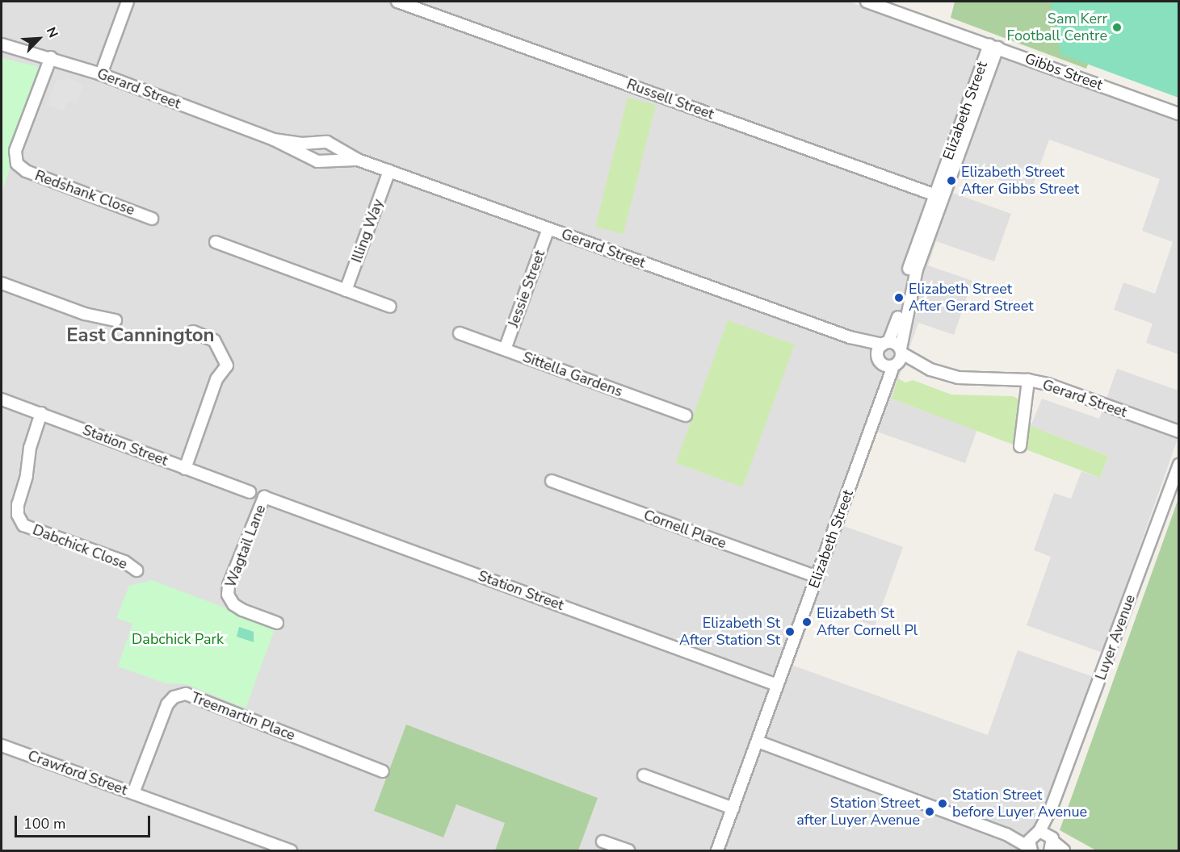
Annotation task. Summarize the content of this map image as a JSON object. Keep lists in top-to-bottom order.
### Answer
{
  "streets": {
    "street": [
      "Gibbs Street",
      "Gerard Street",
      "Russell Street",
      "Elizabeth Street",
      "Redshank Close",
      "Illing Way",
      "Jessie Street",
      "Sittella Gardens",
      "Station Street",
      "Cornell Place",
      "Wagtail Lane",
      "Dabchick Close",
      "Luyer Avenue",
      "Treemartin Place",
      "Crawford Street"
    ]
  },
  "crossings": [
    ["Gibbs Street", "Elizabeth Street"],
    ["Gerard Street", "Elizabeth Street"],
    ["Gerard Street", "Redshank Close"],
    ["Gerard Street", "Illing Way"],
    ["Gerard Street", "Jessie Street"],
    ["Russell Street", "Elizabeth Street"],
    ["Elizabeth Street", "Station Street"],
    ["Elizabeth Street", "Cornell Place"],
    ["Jessie Street", "Sittella Gardens"],
    ["Station Street", "Wagtail Lane"],
    ["Station Street", "Dabchick Close"],
    ["Treemartin Place", "Crawford Street"]
  ],
  "districts": ["East Cannington"],
  "parks": ["Dabchick Park"],
  "places": [
    "Sam Kerr Football Centre",
    "Elizabeth Street After Gibbs Street",
    "Elizabeth Street After Gerard Street",
    "Elizabeth St After Cornell Pl",
    "Elizabeth St After Station St",
    "Station Street before Luyer Avenue",
    "Station Street after Luyer Avenue"
  ],
  "scale_bar": "100 m",
  "north": "top right"
}
